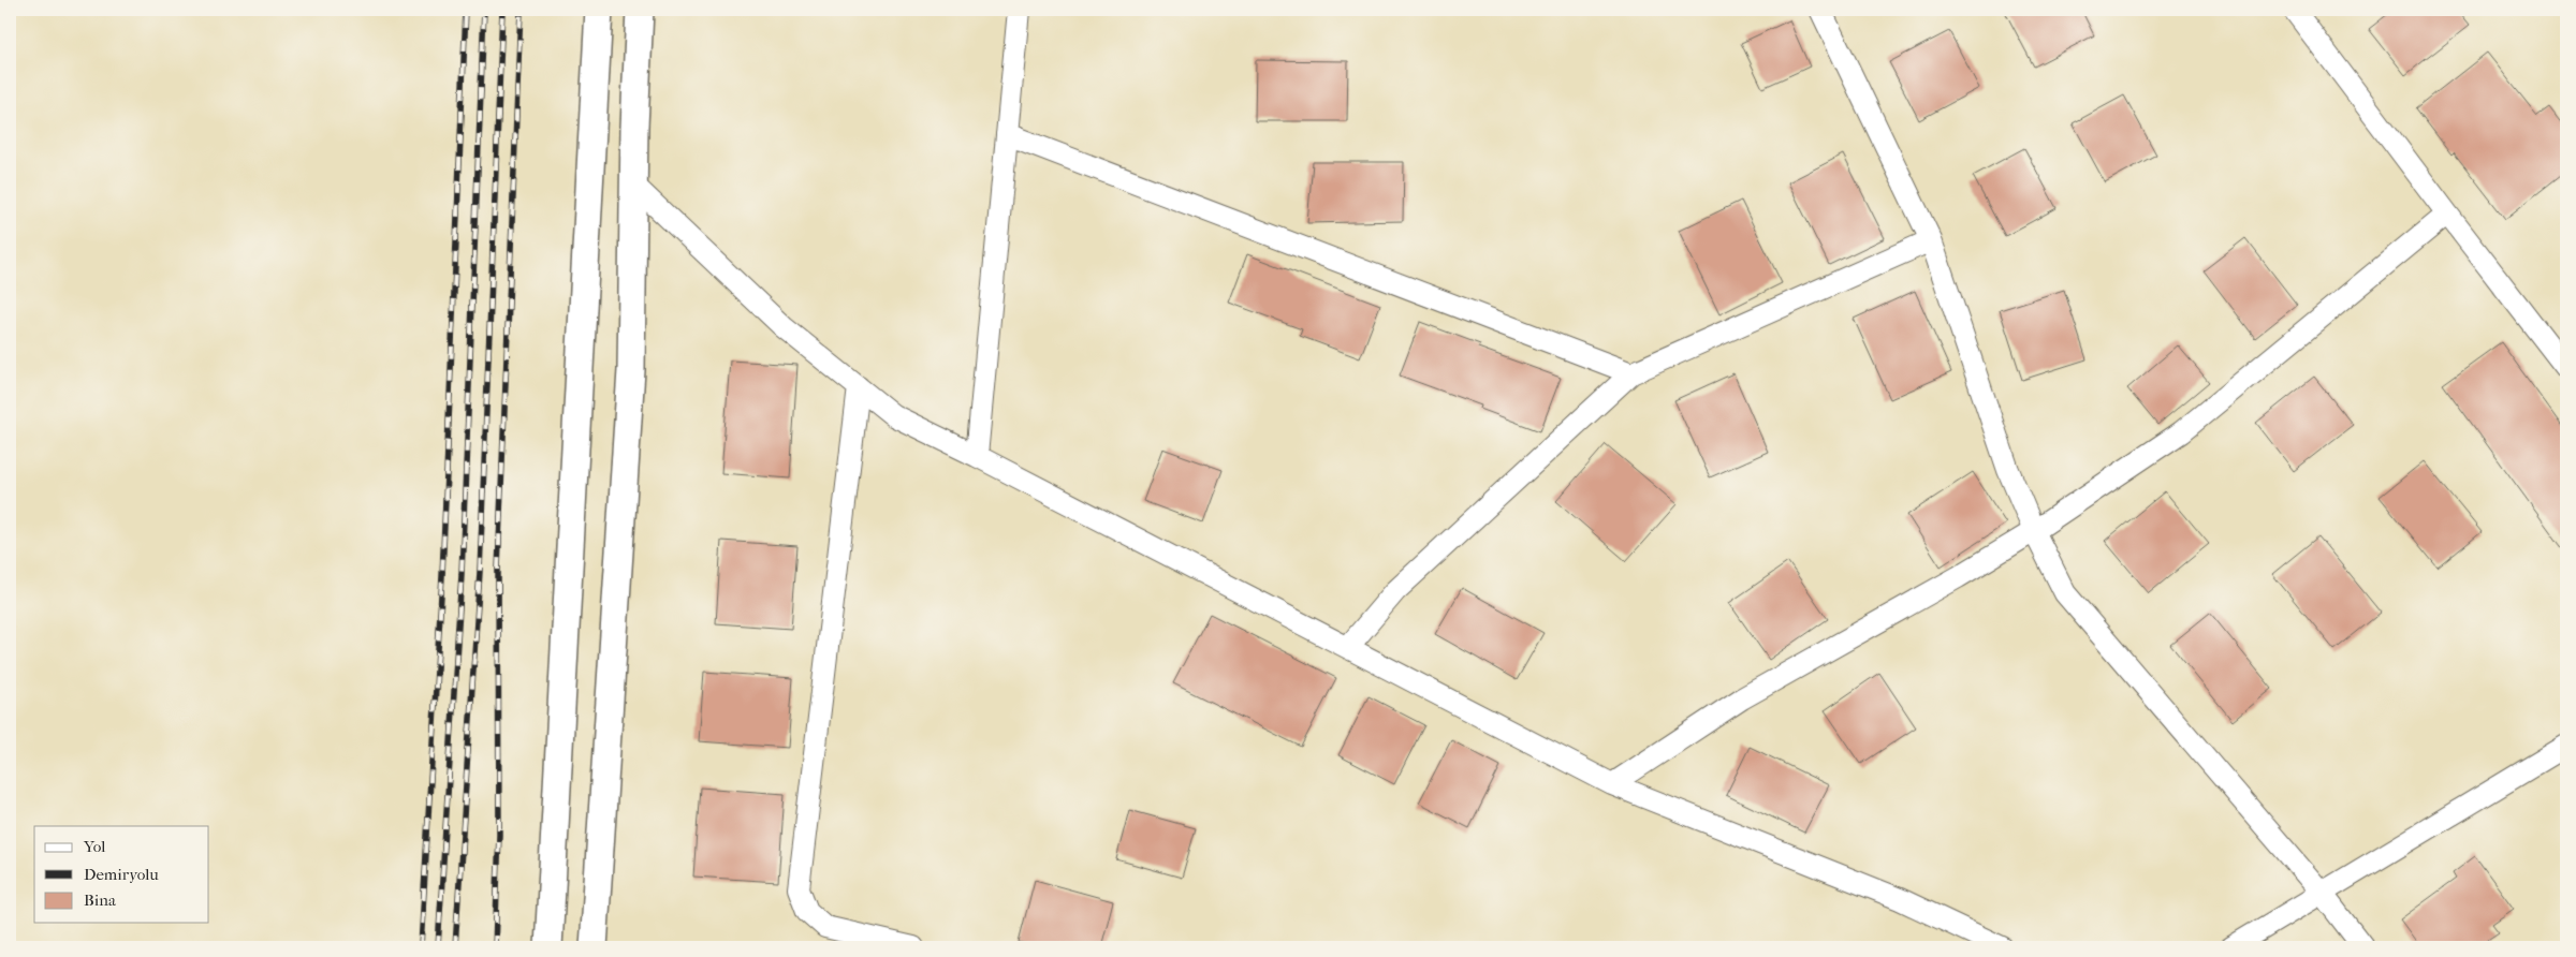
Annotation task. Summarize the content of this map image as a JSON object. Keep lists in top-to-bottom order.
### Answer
{
  "legend": ["Yol", "Demiryolu", "Bina"]
}
